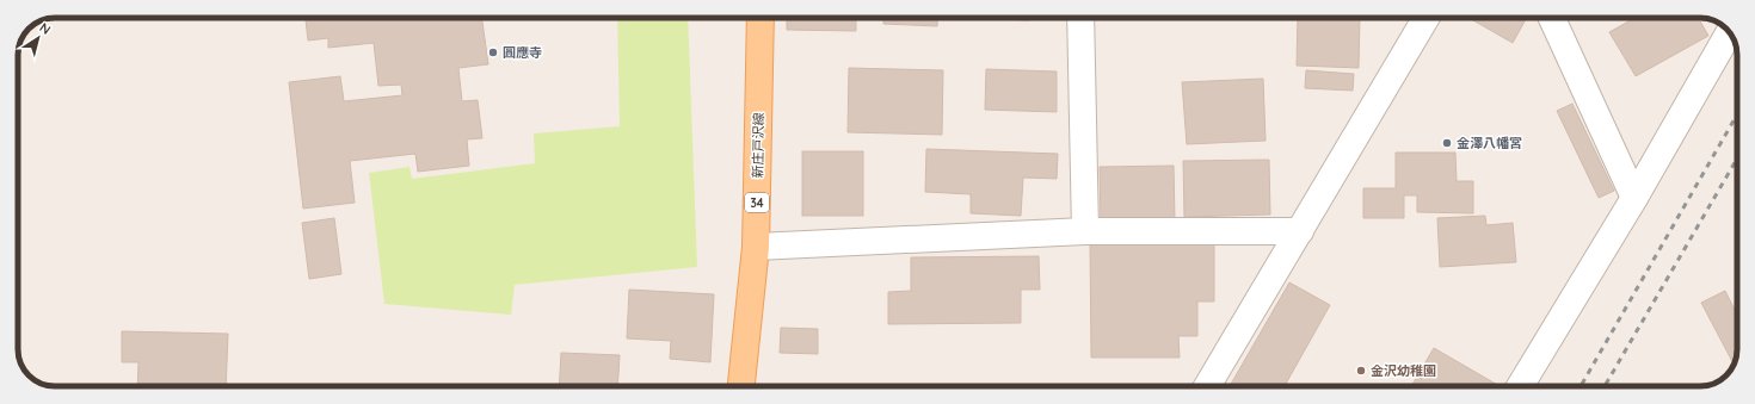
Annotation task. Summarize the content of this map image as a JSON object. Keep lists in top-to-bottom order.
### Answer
{
  "streets": {
    "main road": ["新庄戸沢線", "34"]
  },
  "places": ["圓應寺", "金澤八幡宮", "金沢幼稚園"],
  "north": "top right"
}
